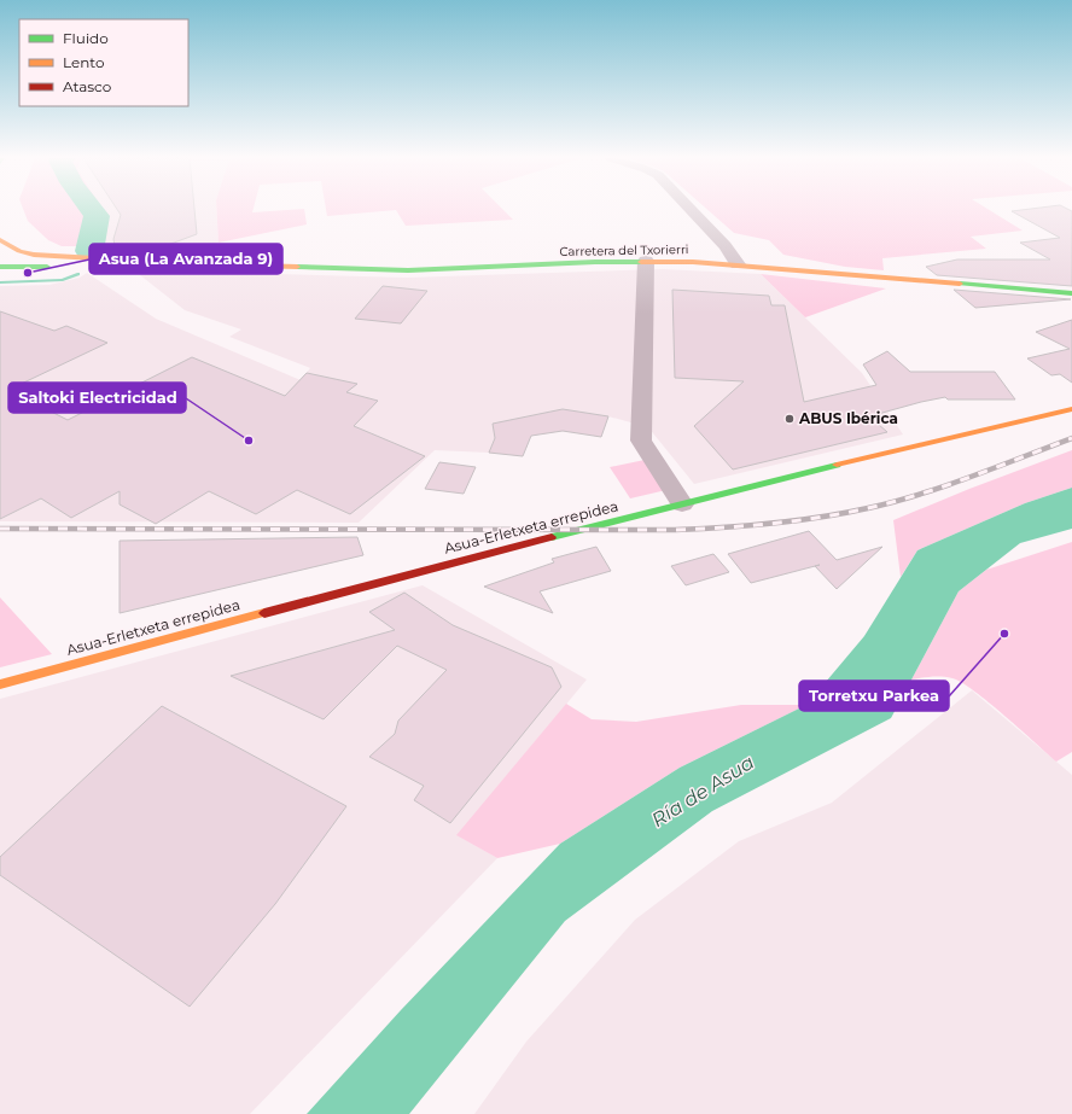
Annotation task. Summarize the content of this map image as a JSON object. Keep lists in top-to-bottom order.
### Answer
{
  "streets": {
    "main road": ["Carretera del Txorierri", "Asua-Erletxeta errepidea"]
  },
  "water": ["Ría de Asua"],
  "places": [
    "Asua (La Avanzada 9)",
    "ABUS Ibérica",
    "Saltoki Electricidad",
    "Torretxu Parkea"
  ],
  "legend": ["Fluido", "Lento", "Atasco"]
}
